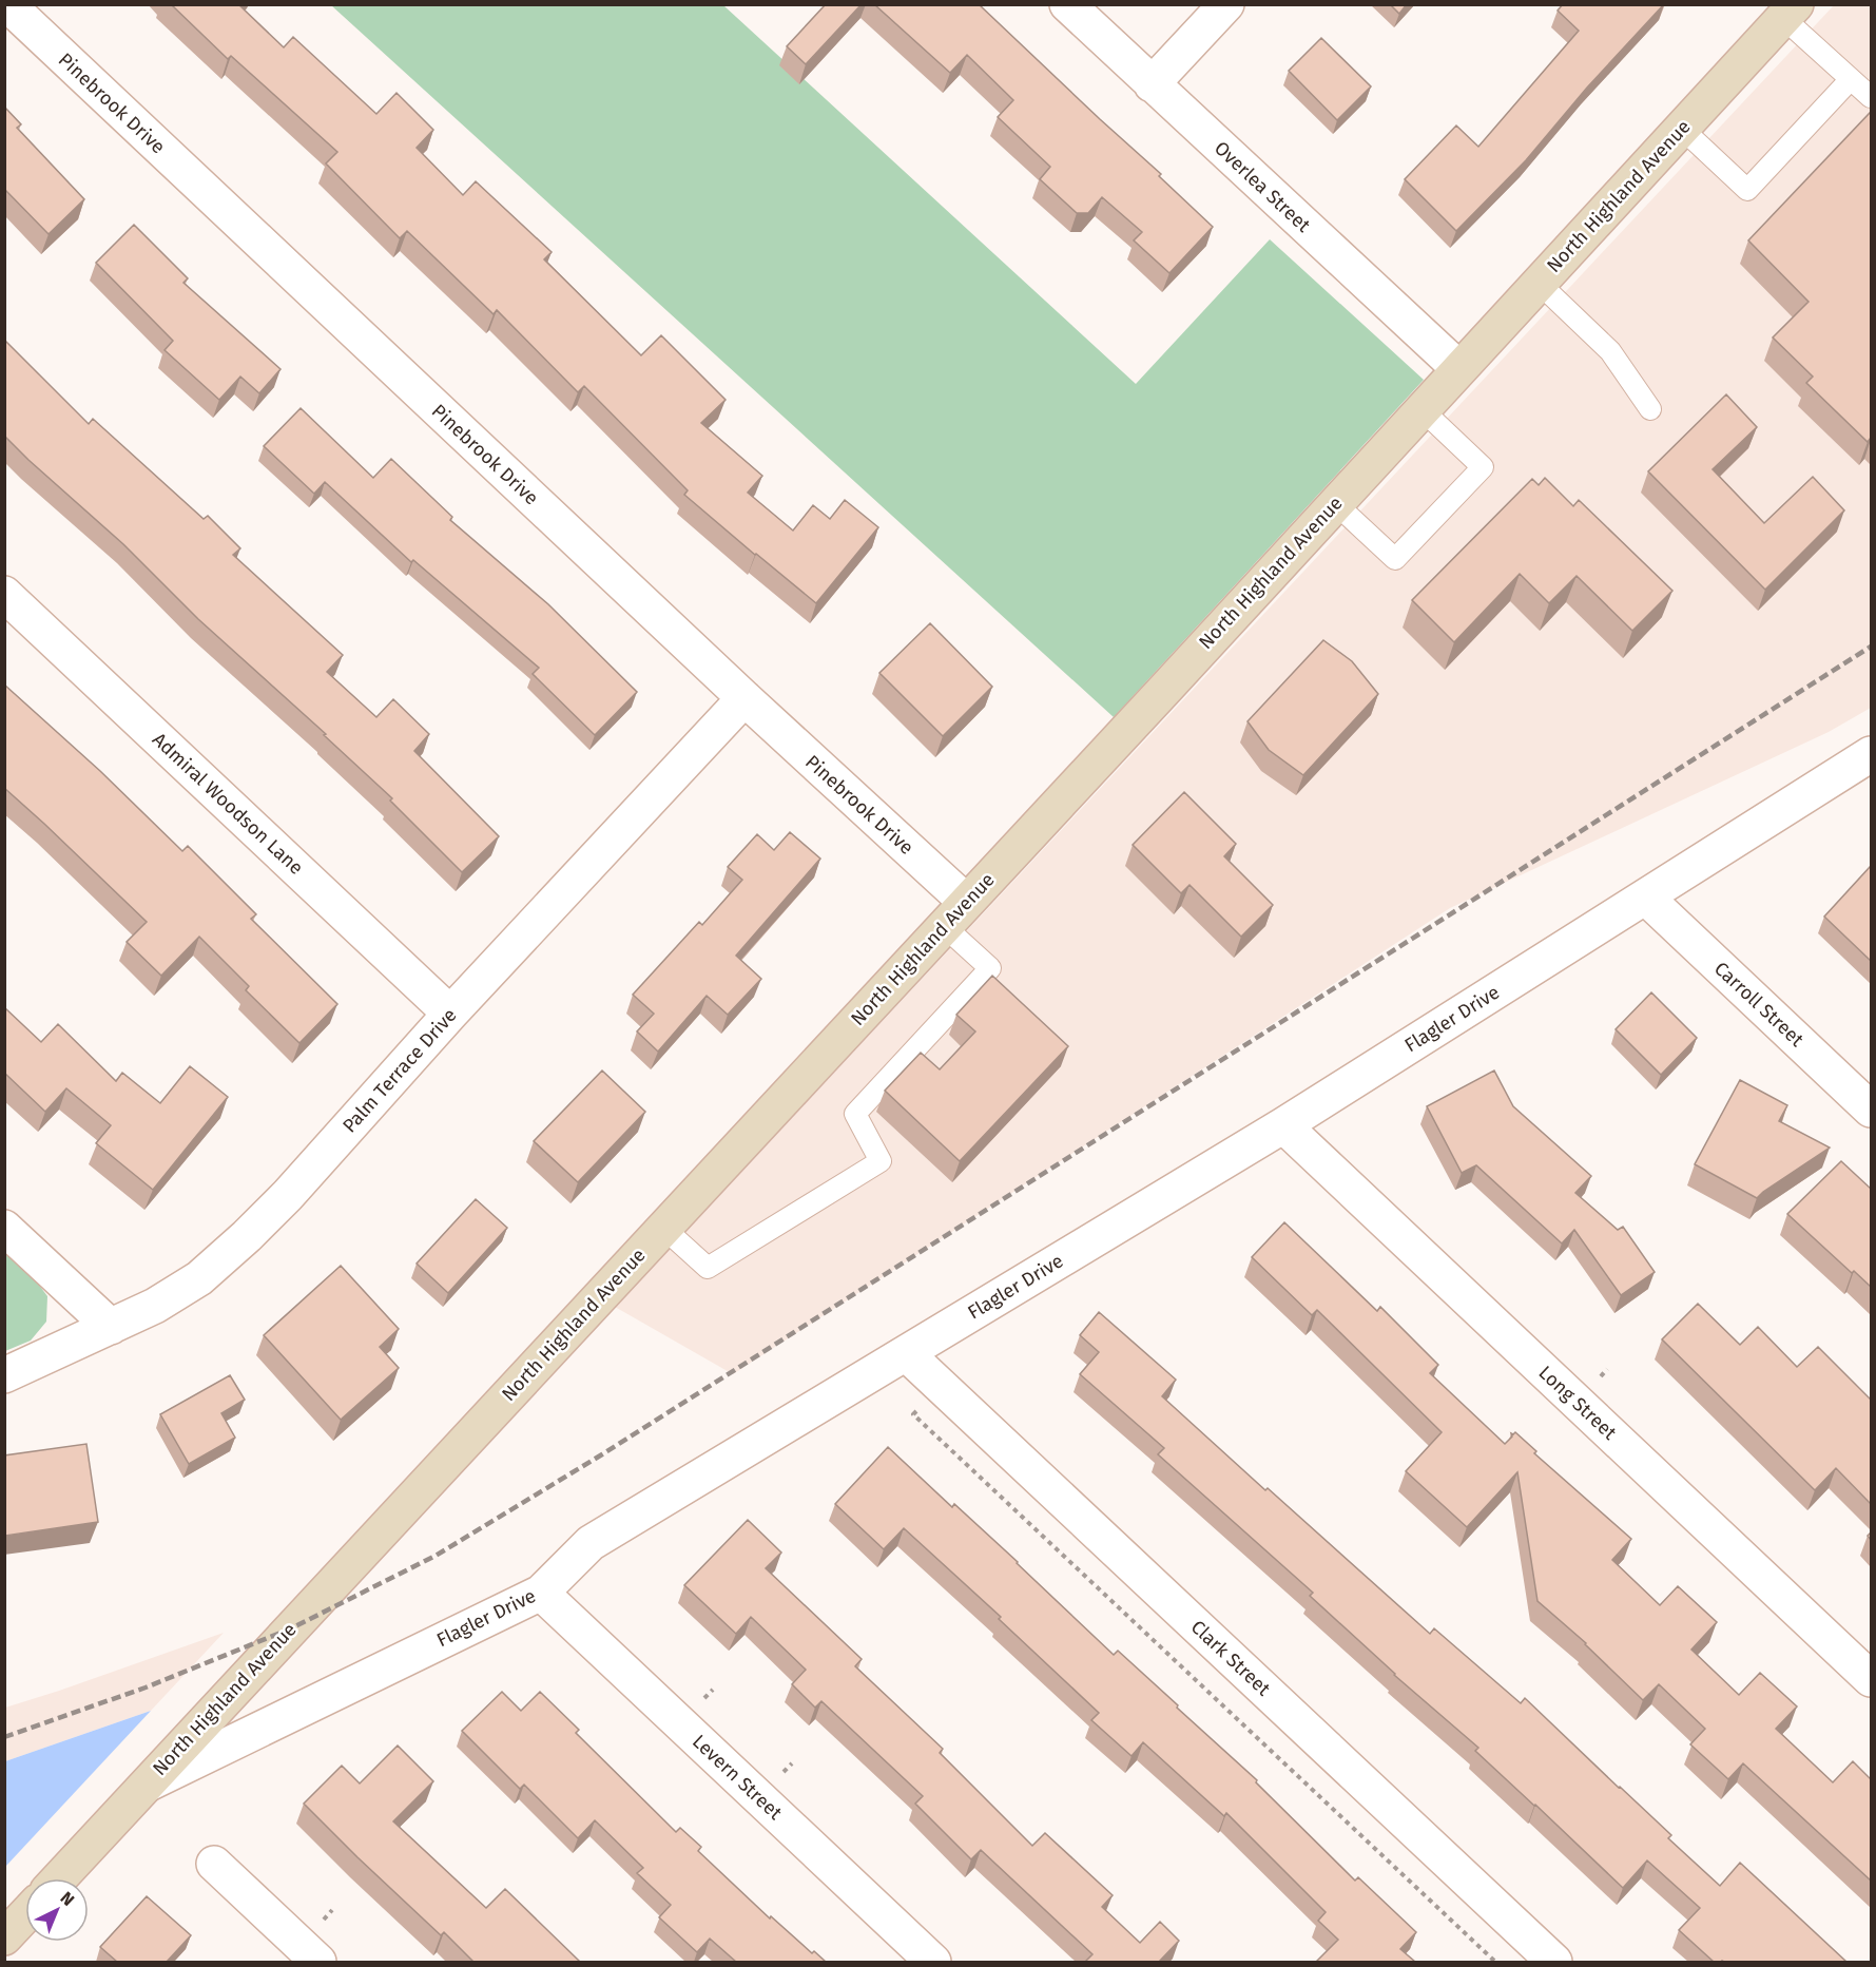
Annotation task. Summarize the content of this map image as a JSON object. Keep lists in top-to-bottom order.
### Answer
{
  "streets": {
    "street": [
      "Pinebrook Drive",
      "Overlea Street",
      "North Highland Avenue",
      "Admiral Woodson Lane",
      "Carroll Street",
      "Flagler Drive",
      "Palm Terrace Drive",
      "Long Street",
      "Clark Street",
      "Levern Street"
    ]
  },
  "crossings": [
    ["Pinebrook Drive", "North Highland Avenue"],
    ["Pinebrook Drive", "Palm Terrace Drive"],
    ["Overlea Street", "North Highland Avenue"],
    ["North Highland Avenue", "Flagler Drive"],
    ["Admiral Woodson Lane", "Palm Terrace Drive"],
    ["Carroll Street", "Flagler Drive"],
    ["Flagler Drive", "Long Street"],
    ["Flagler Drive", "Clark Street"],
    ["Flagler Drive", "Levern Street"]
  ],
  "north": "top right"
}
